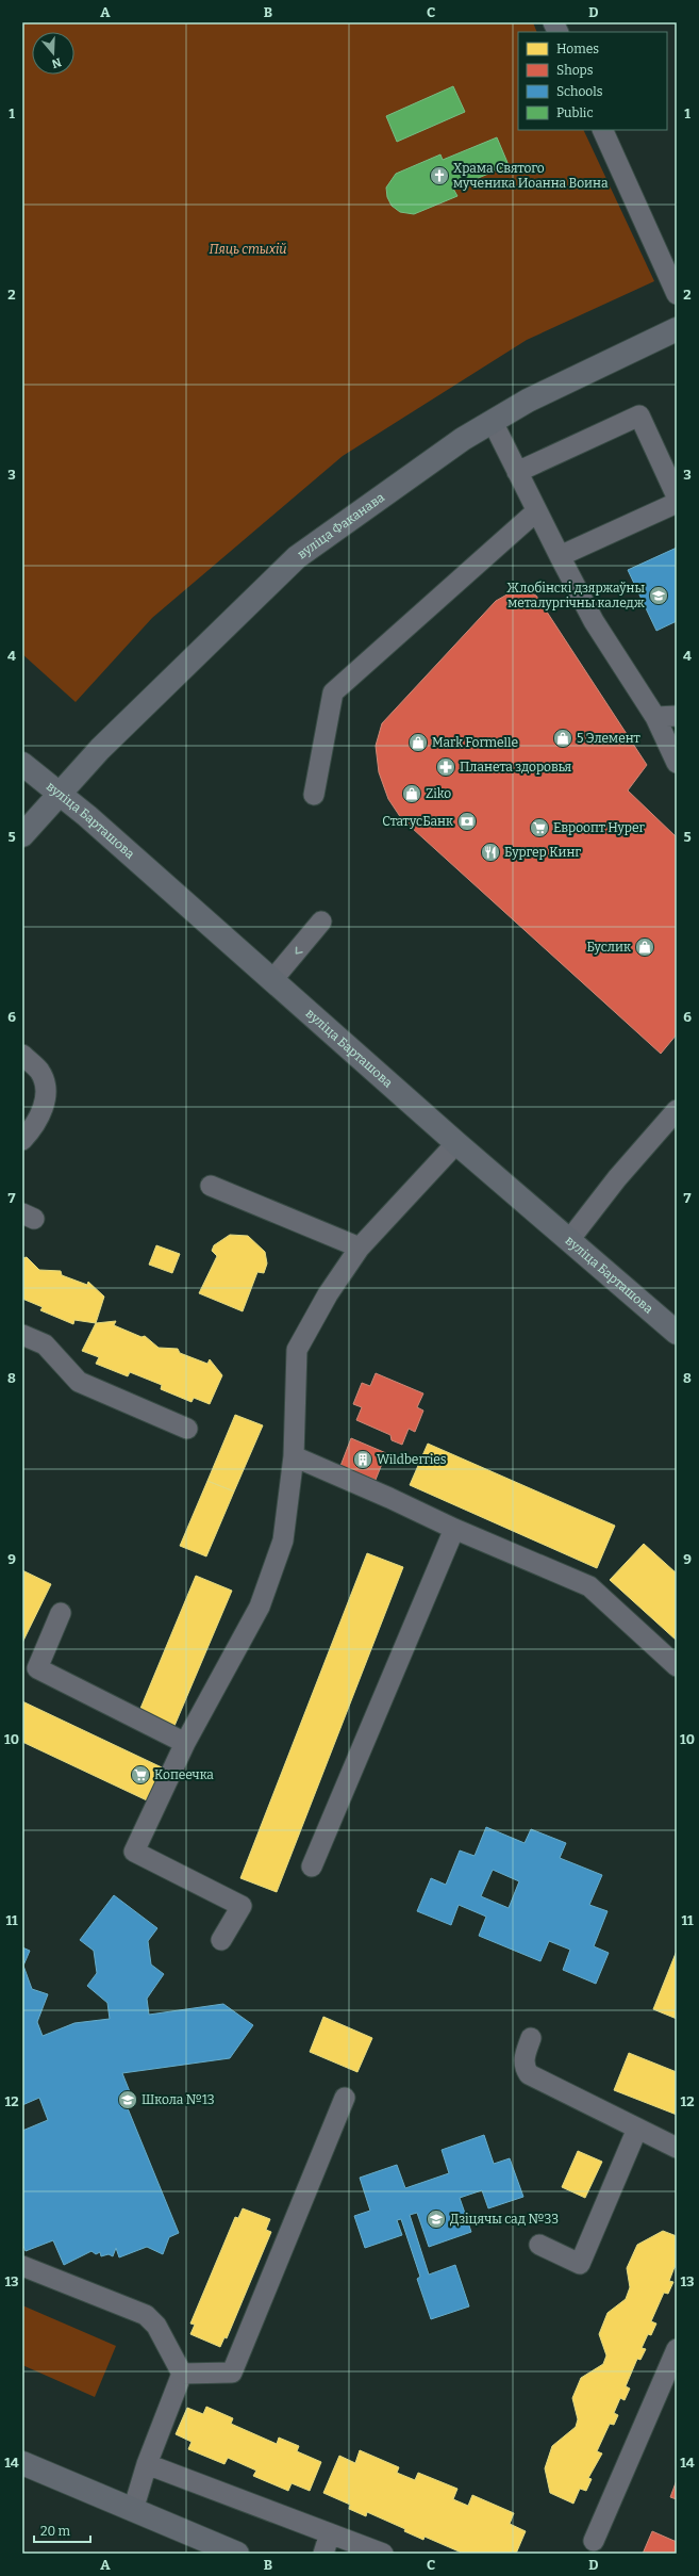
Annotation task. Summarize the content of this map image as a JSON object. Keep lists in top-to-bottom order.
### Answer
{
  "streets": {
    "main road": ["вуліца Факанава", "вуліца Барташова"]
  },
  "crossings": [
    ["вуліца Факанава", "вуліца Барташова"]
  ],
  "parks": ["Пяць стыхій"],
  "places": {
    "church": ["Храма Святого мученика Иоанна Воина"],
    "school or university": ["Жлобінскі дзяржаўны металургічны каледж", "Школа №13", "Дзіцячы сад №33"],
    "shop": [
      "5 Элемент",
      "Mark Formelle",
      "Ziko",
      "Буслик"
    ],
    "pharmacy": ["Планета здоровья"],
    "bank": ["СтатусБанк"],
    "supermarket": ["Евроопт Hyper", "Копеечка"],
    "restaurant": ["Бургер Кинг"],
    "building": ["Wildberries"]
  },
  "legend": [
    "Homes",
    "Shops",
    "Schools",
    "Public"
  ],
  "scale_bar": "20 m",
  "north": "bottom",
  "grid": {
    "columns": [
      "A",
      "B",
      "C",
      "D"
    ],
    "rows": [
      "1",
      "2",
      "3",
      "4",
      "5",
      "6",
      "7",
      "8",
      "9",
      "10",
      "11",
      "12",
      "13",
      "14"
    ]
  }
}
